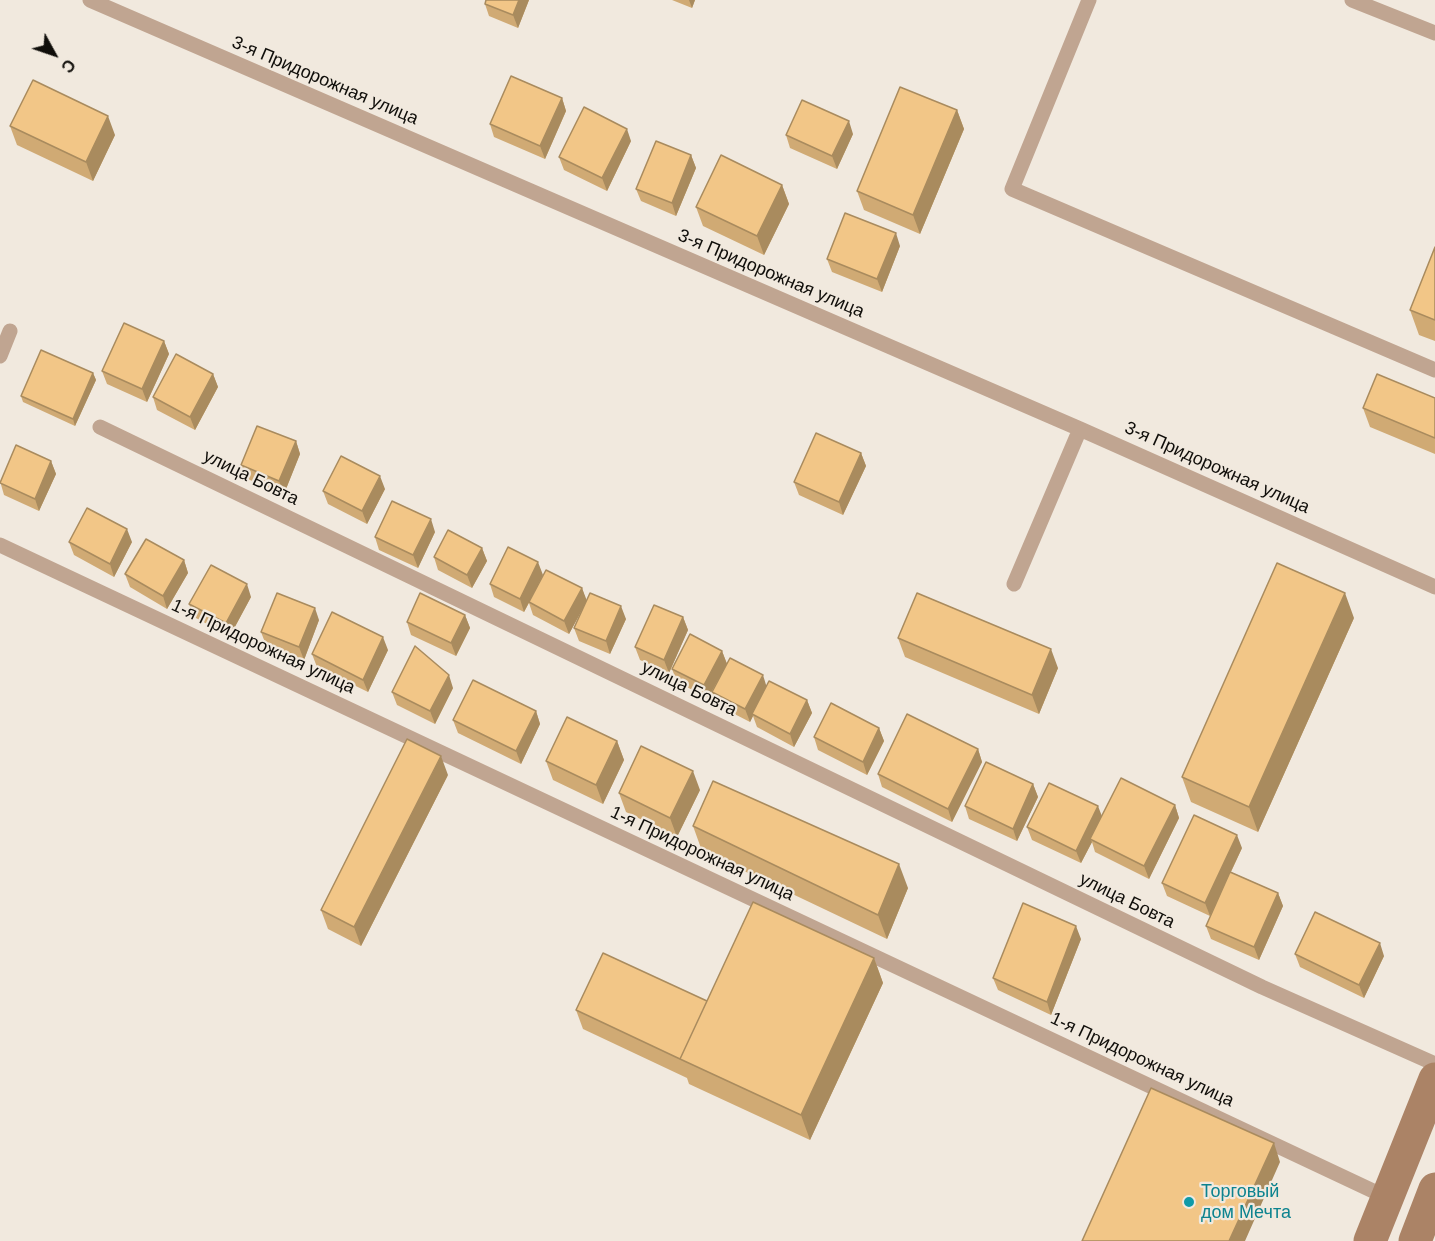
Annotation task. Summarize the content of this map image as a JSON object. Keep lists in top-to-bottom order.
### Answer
{
  "streets": {
    "lane": ["3-я Придорожная улица", "улица Бовта", "1-я Придорожная улица"]
  },
  "places": ["Торговый дом Мечта"],
  "north": "bottom right"
}
